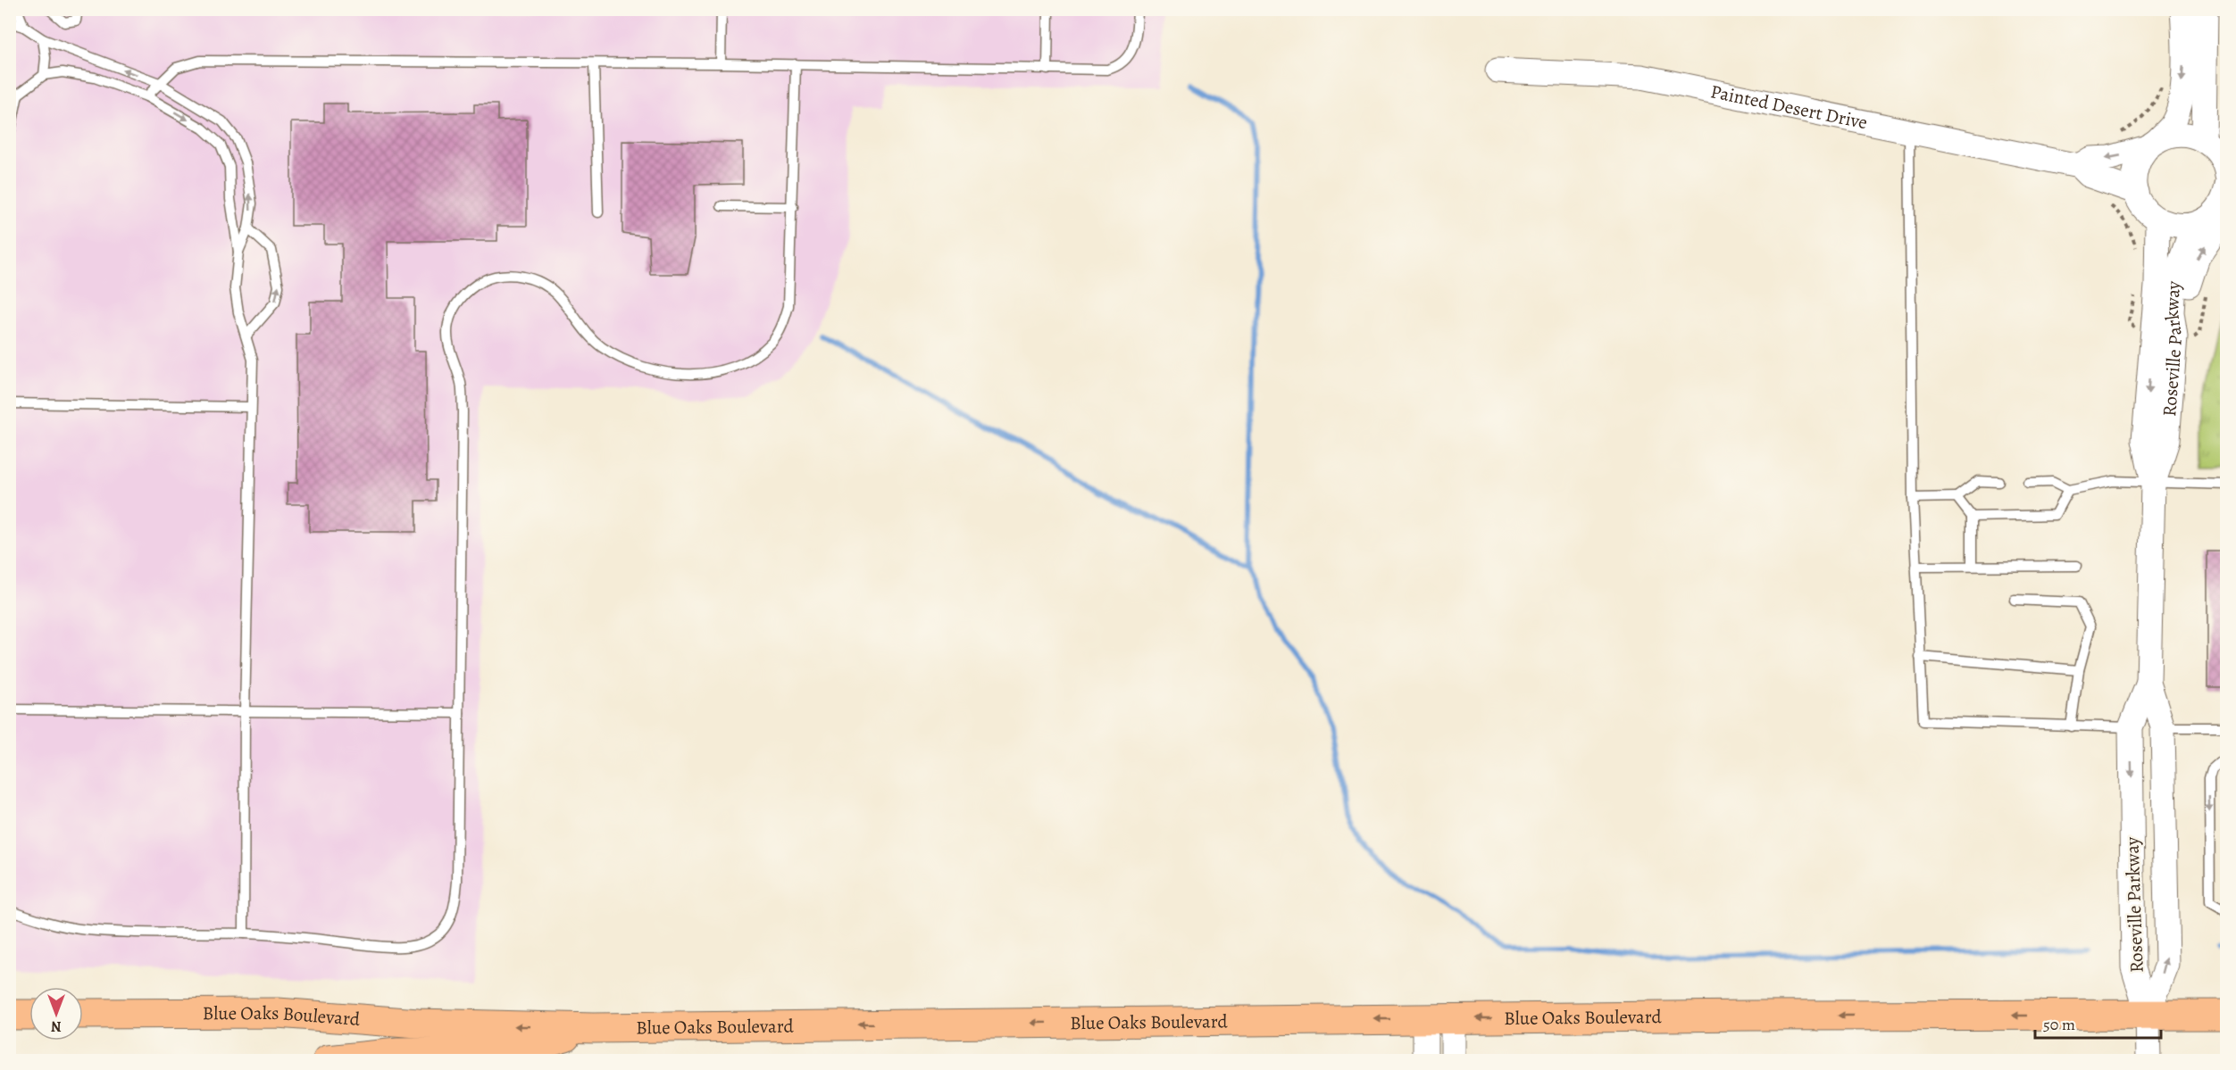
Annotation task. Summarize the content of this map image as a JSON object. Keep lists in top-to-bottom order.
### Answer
{
  "streets": {
    "main road": ["Blue Oaks Boulevard"],
    "street": ["Painted Desert Drive", "Roseville Parkway"]
  },
  "crossings": [
    ["Roseville Parkway", "Blue Oaks Boulevard"]
  ],
  "one_way": ["Blue Oaks Boulevard"],
  "scale_bar": "50 m",
  "north": "bottom"
}
